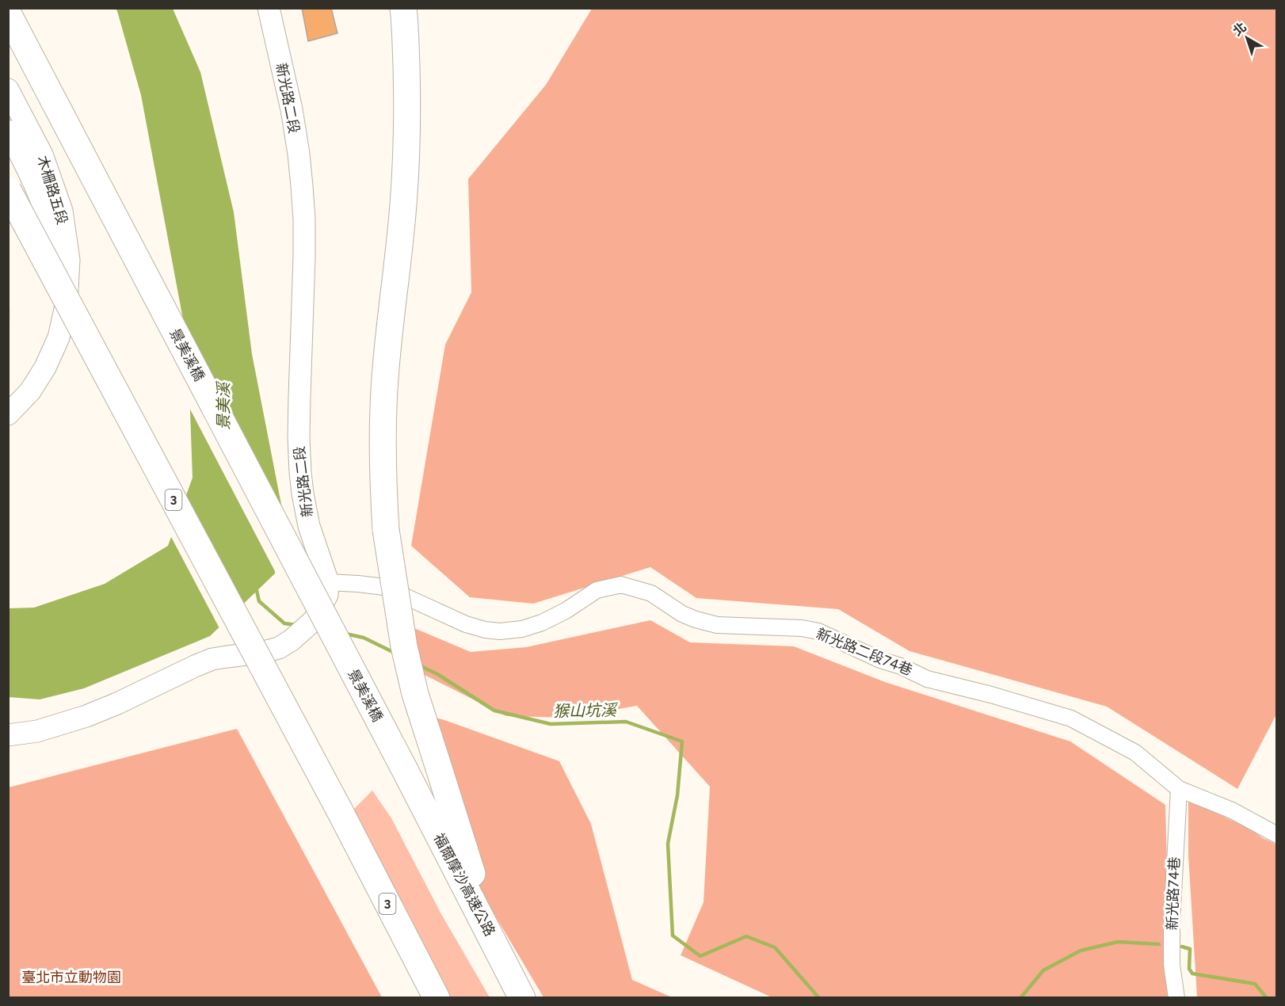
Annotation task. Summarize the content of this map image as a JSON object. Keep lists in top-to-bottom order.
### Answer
{
  "streets": {
    "highway": ["景美溪橋", "3", "福爾摩沙高速公路"],
    "street": [
      "新光路二段",
      "木柵路五段",
      "新光路二段74巷",
      "新光路74巷"
    ]
  },
  "crossings": [
    ["新光路二段", "新光路二段74巷"],
    ["景美溪橋", "福爾摩沙高速公路"],
    ["新光路二段74巷", "新光路74巷"]
  ],
  "water": ["景美溪", "猴山坑溪"],
  "parks": ["臺北市立動物園"],
  "north": "top left"
}
